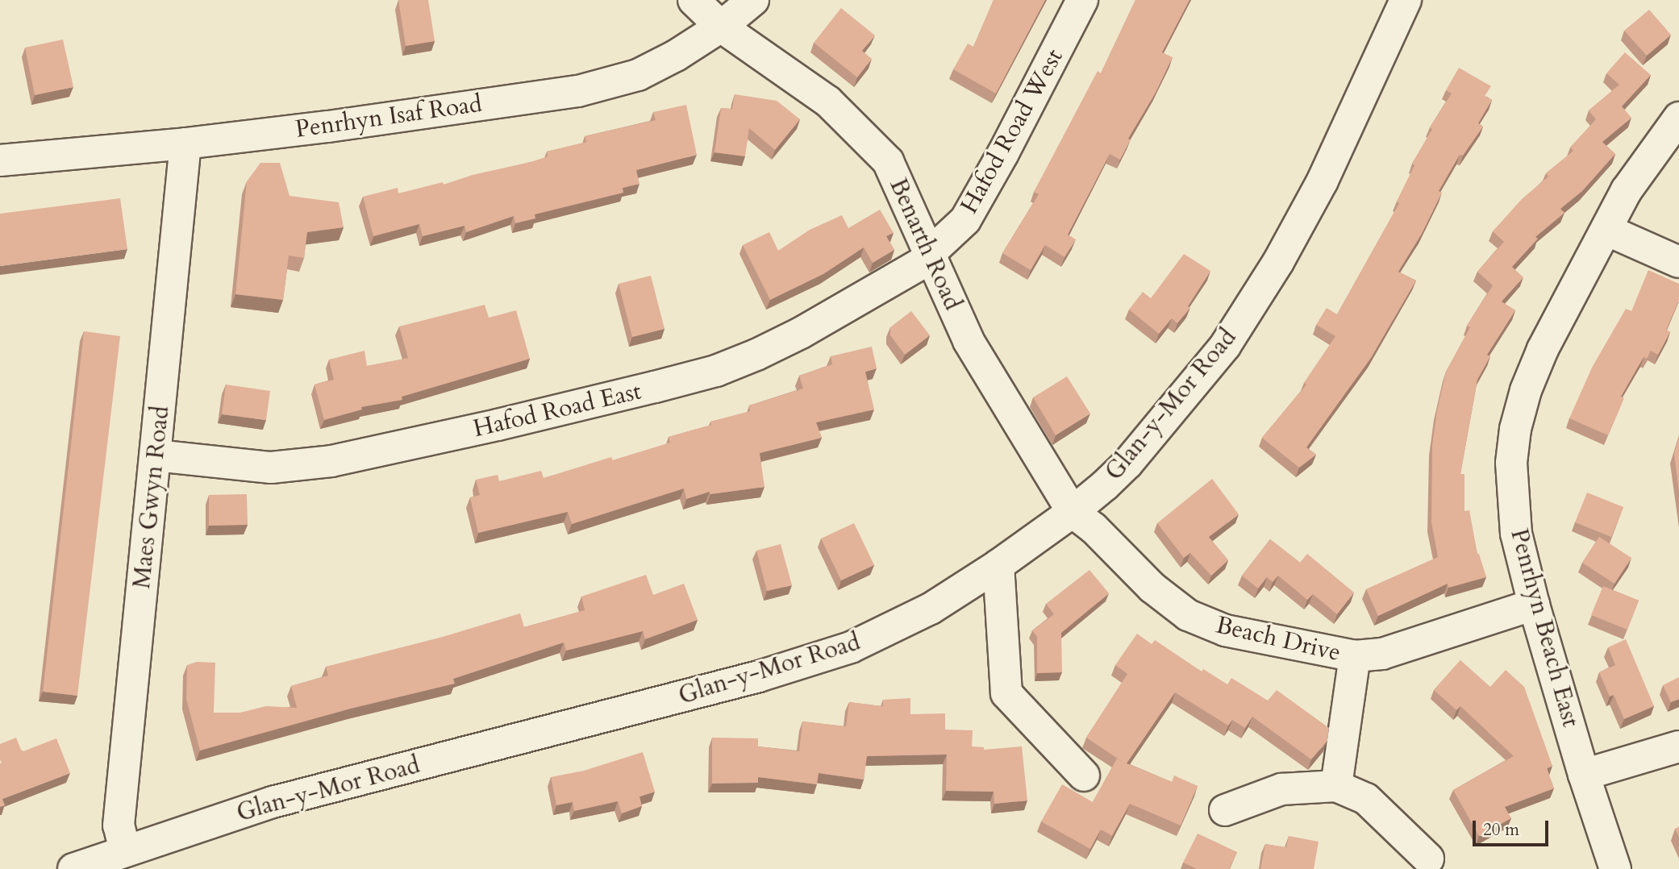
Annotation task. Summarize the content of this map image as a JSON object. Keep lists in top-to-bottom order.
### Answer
{
  "streets": {
    "street": [
      "Penrhyn Isaf Road",
      "Hafod Road West",
      "Benarth Road",
      "Glan-y-Mor Road",
      "Hafod Road East",
      "Maes Gwyn Road",
      "Penrhyn Beach East",
      "Beach Drive"
    ]
  },
  "crossings": [
    ["Penrhyn Isaf Road", "Benarth Road"],
    ["Penrhyn Isaf Road", "Maes Gwyn Road"],
    ["Hafod Road West", "Benarth Road"],
    ["Hafod Road West", "Hafod Road East"],
    ["Benarth Road", "Glan-y-Mor Road"],
    ["Benarth Road", "Hafod Road East"],
    ["Benarth Road", "Beach Drive"],
    ["Glan-y-Mor Road", "Maes Gwyn Road"],
    ["Glan-y-Mor Road", "Beach Drive"],
    ["Hafod Road East", "Maes Gwyn Road"],
    ["Penrhyn Beach East", "Beach Drive"]
  ],
  "scale_bar": "20 m"
}
